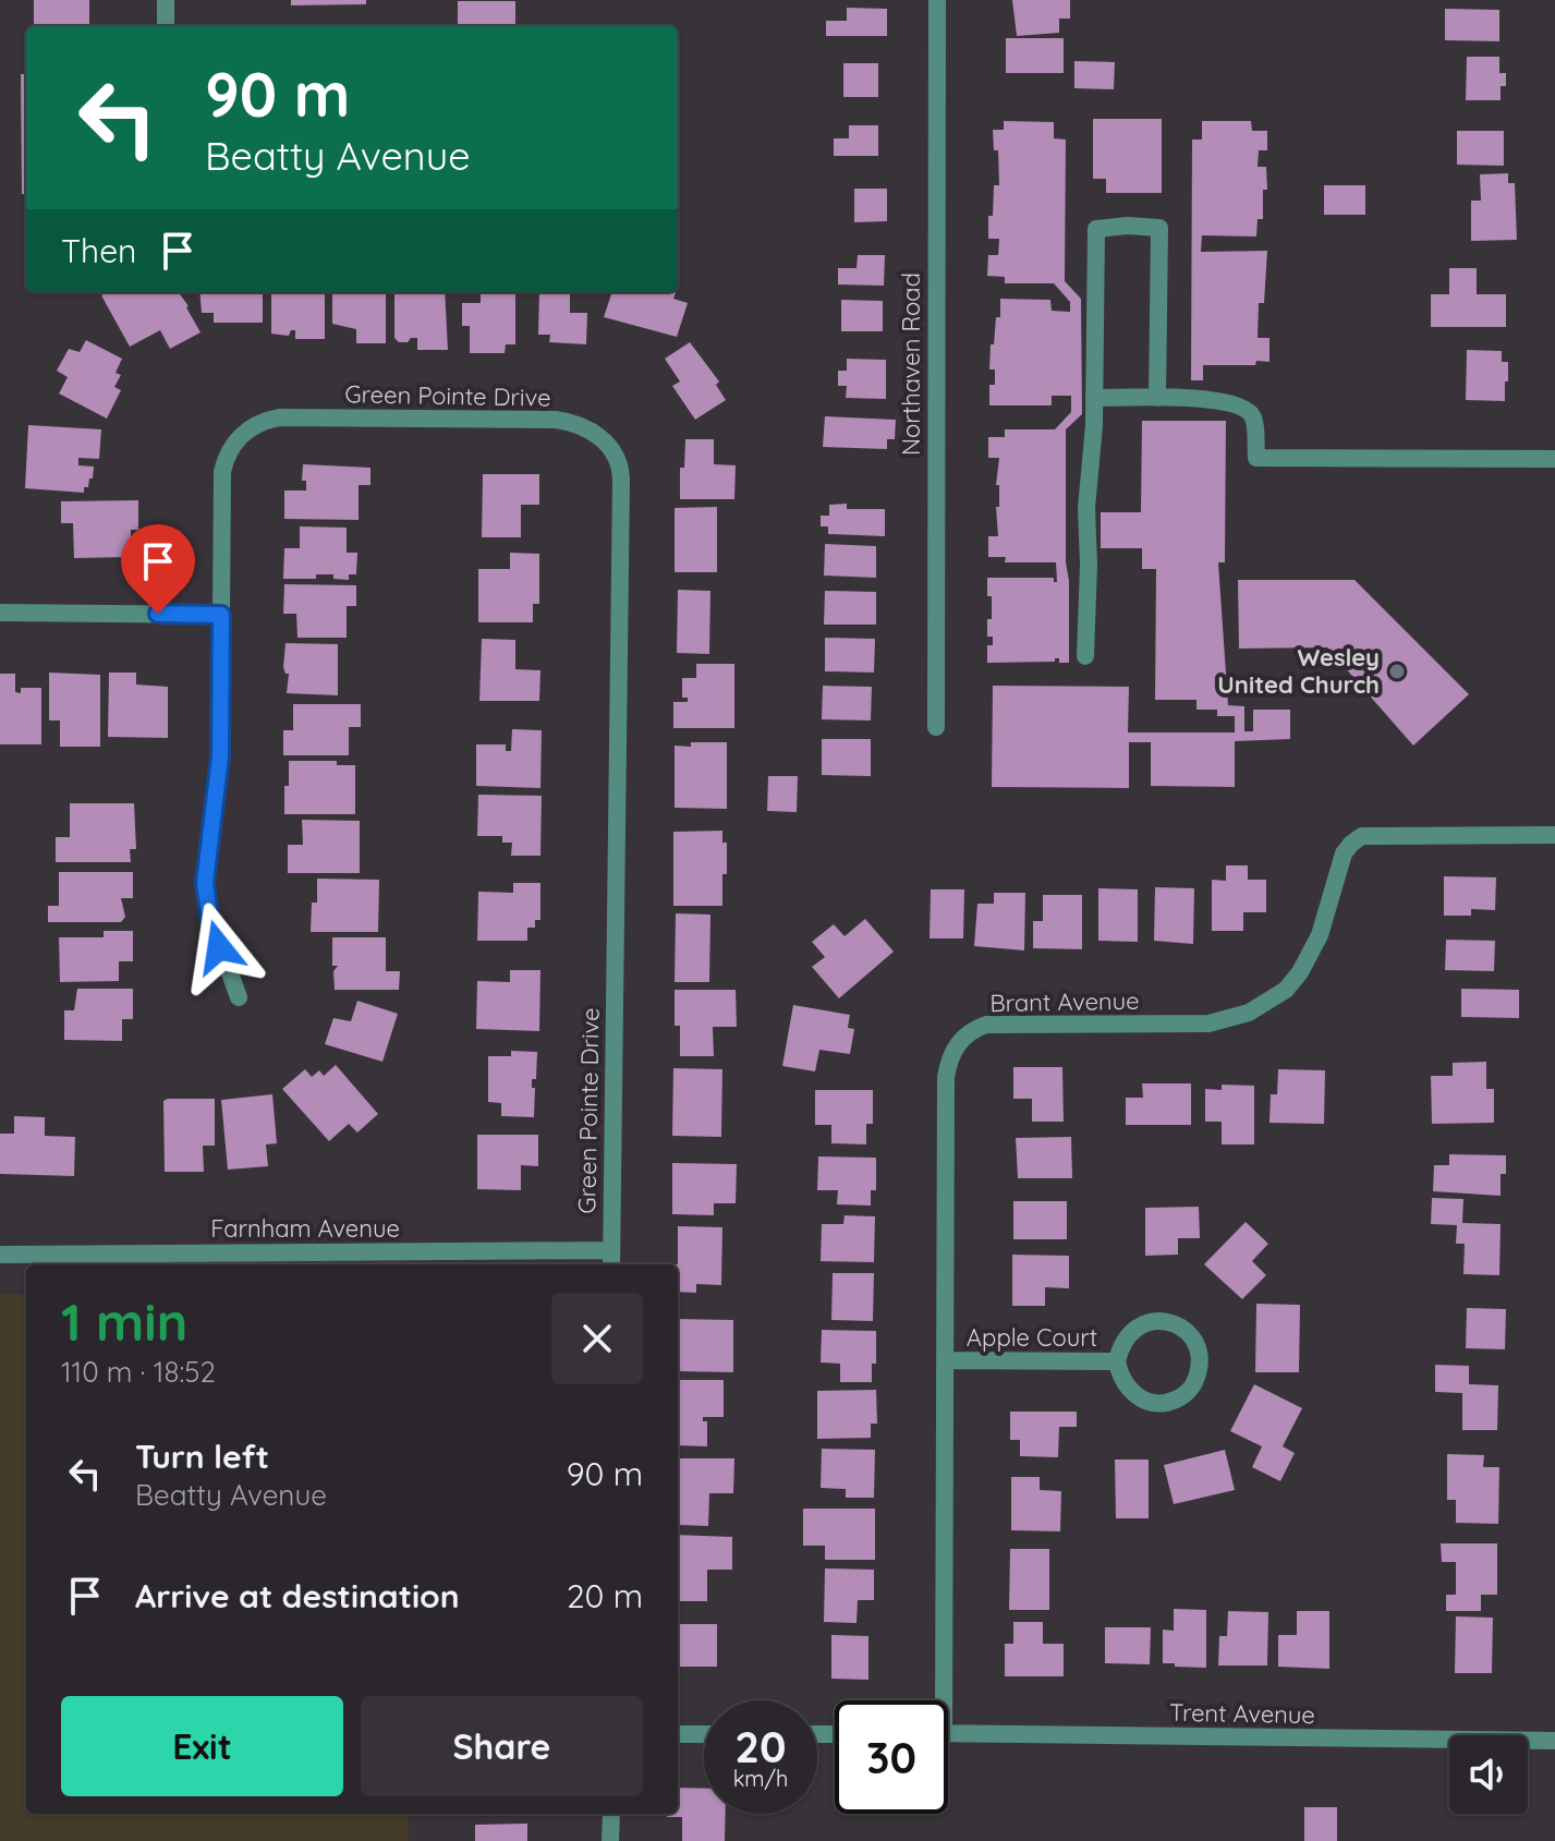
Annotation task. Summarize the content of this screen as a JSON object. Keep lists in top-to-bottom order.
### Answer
{
  "streets": {
    "street": [
      "Northaven Road",
      "Green Pointe Drive",
      "Brant Avenue",
      "Farnham Avenue",
      "Apple Court",
      "Trent Avenue"
    ]
  },
  "crossings": [
    ["Green Pointe Drive", "Farnham Avenue"],
    ["Brant Avenue", "Apple Court"]
  ],
  "places": ["Wesley United Church"],
  "page": {
    "turn": ["90 m", "Beatty Avenue"],
    "then": "Then",
    "heading": ["1 min", "110 m · 18:52"],
    "list": [
      {
        "name": "Turn left",
        "note": "Beatty Avenue",
        "value": "90 m"
      },
      {
        "name": "Arrive at destination",
        "value": "20 m"
      }
    ],
    "buttons": ["Exit", "Share"],
    "speed": "20 km/h",
    "limit": "30"
  }
}
